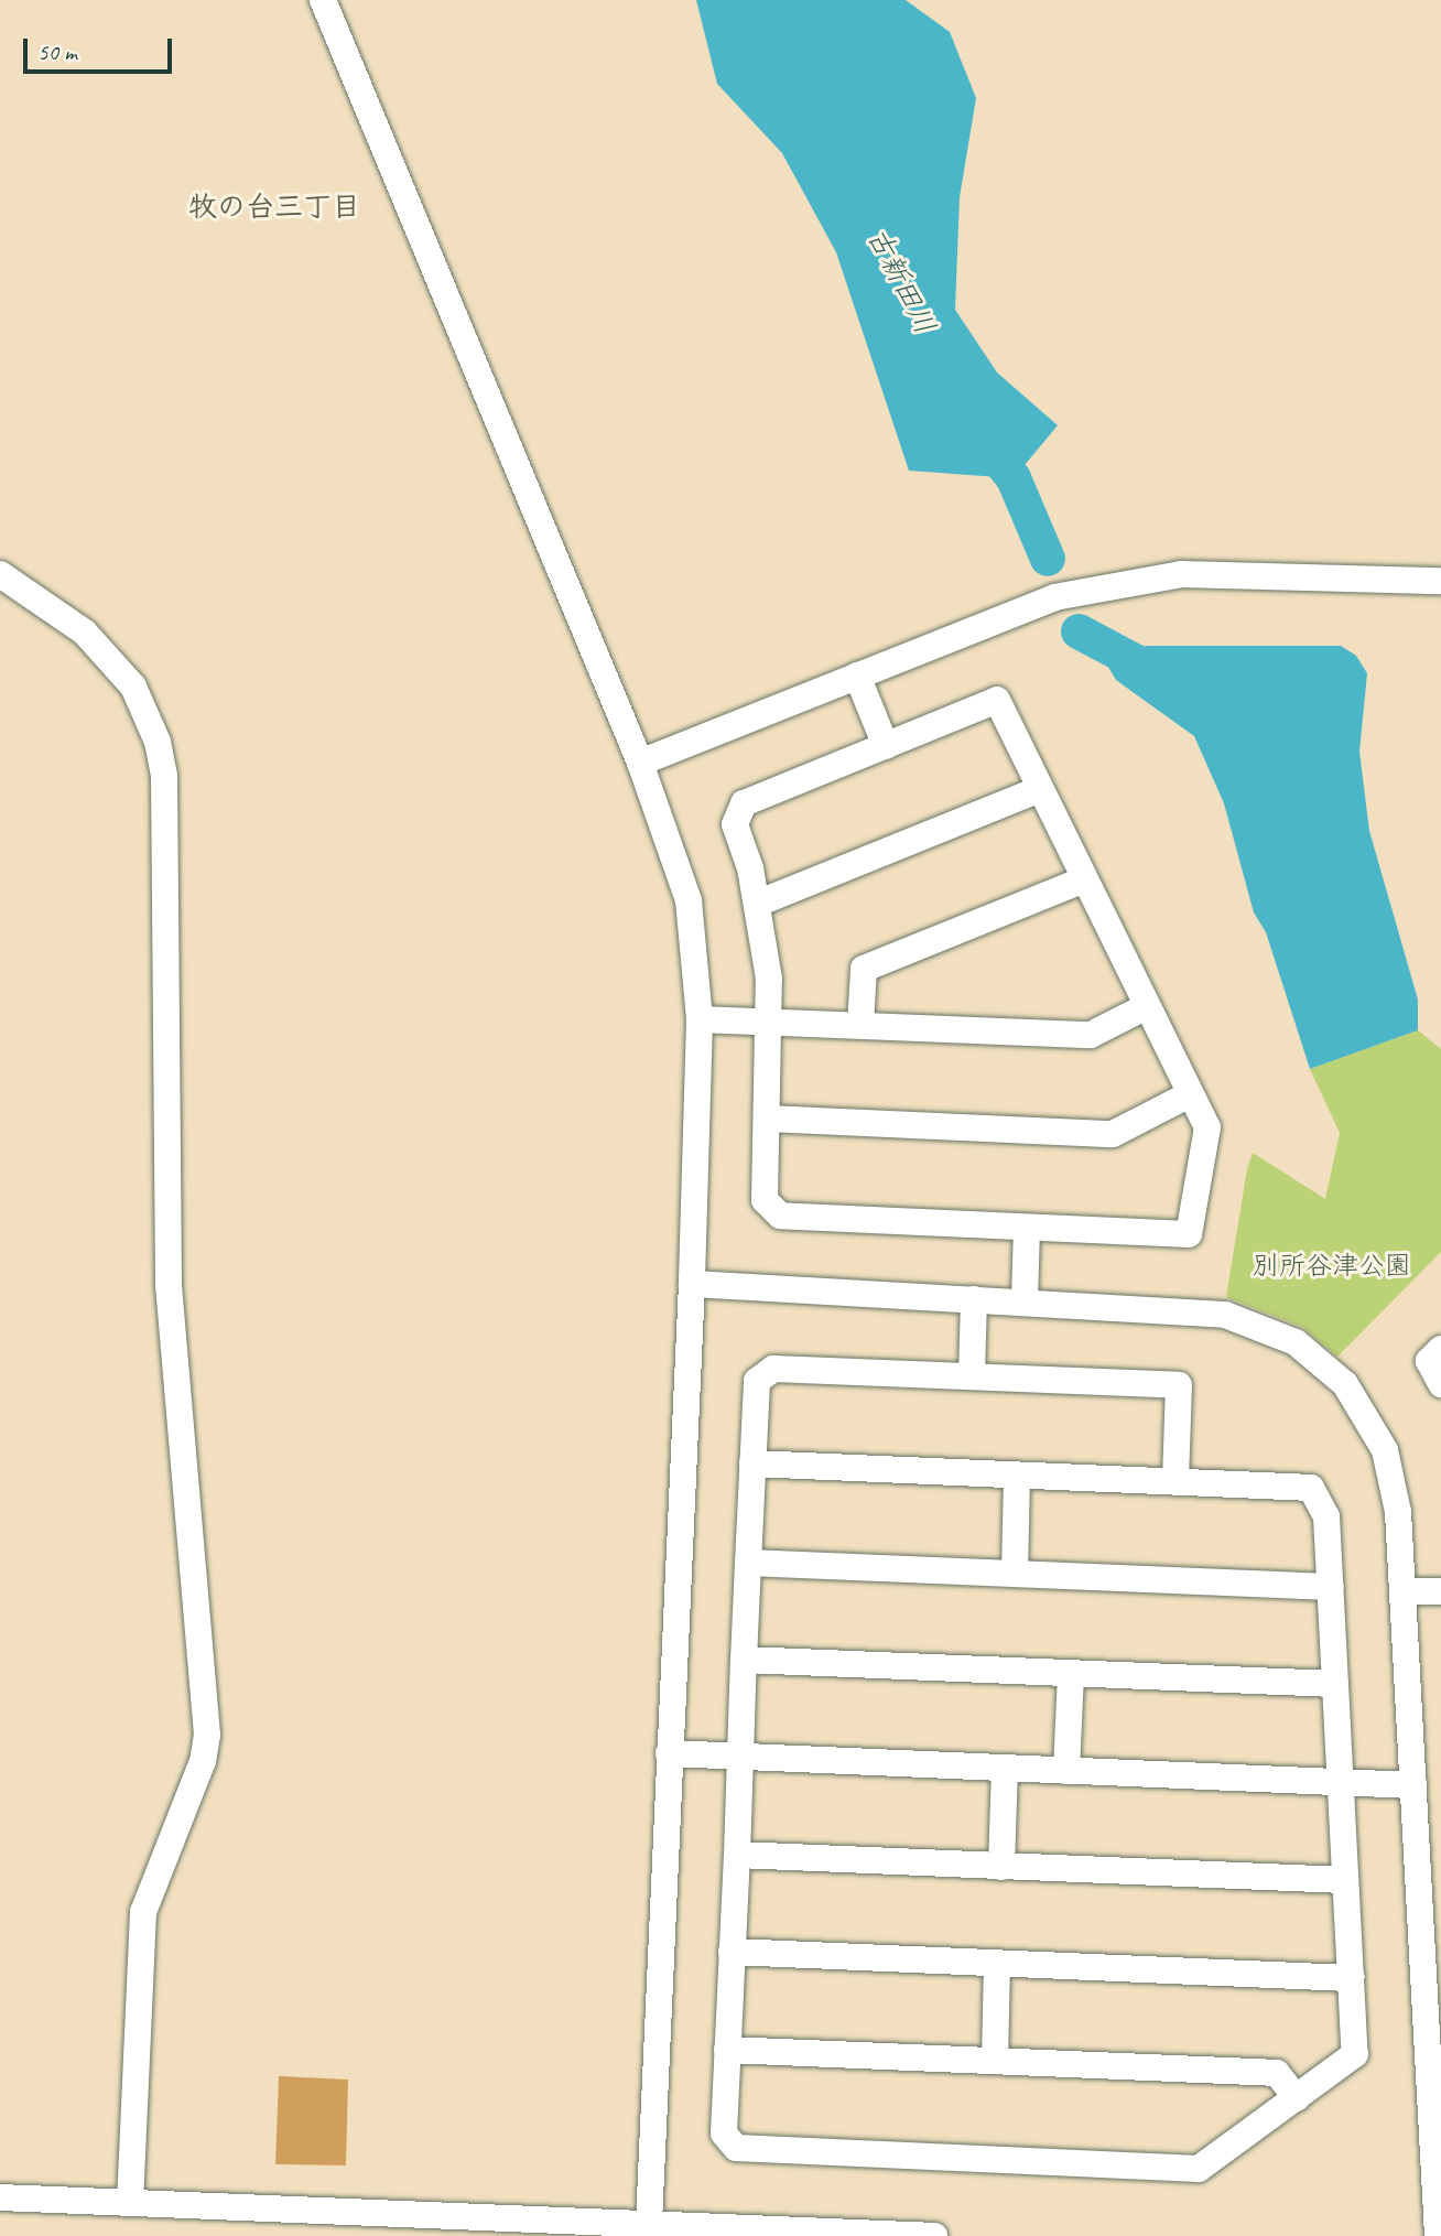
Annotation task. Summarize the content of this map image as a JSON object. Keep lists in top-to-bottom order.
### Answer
{
  "districts": ["牧の台三丁目"],
  "water": ["古新田川"],
  "parks": ["別所谷津公園"],
  "scale_bar": "50 m"
}
